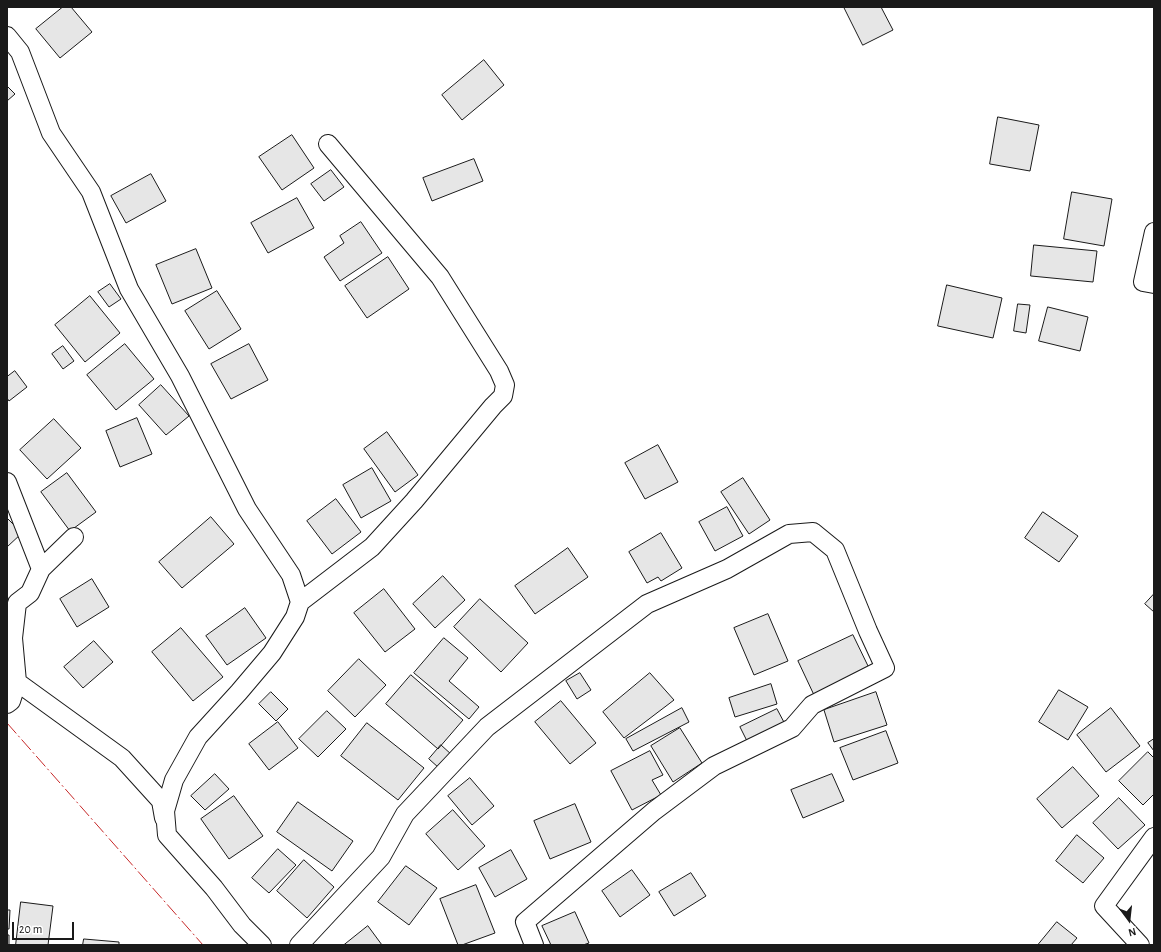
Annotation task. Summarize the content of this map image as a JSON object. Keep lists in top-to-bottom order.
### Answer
{
  "scale_bar": "20 m",
  "north": "bottom"
}
